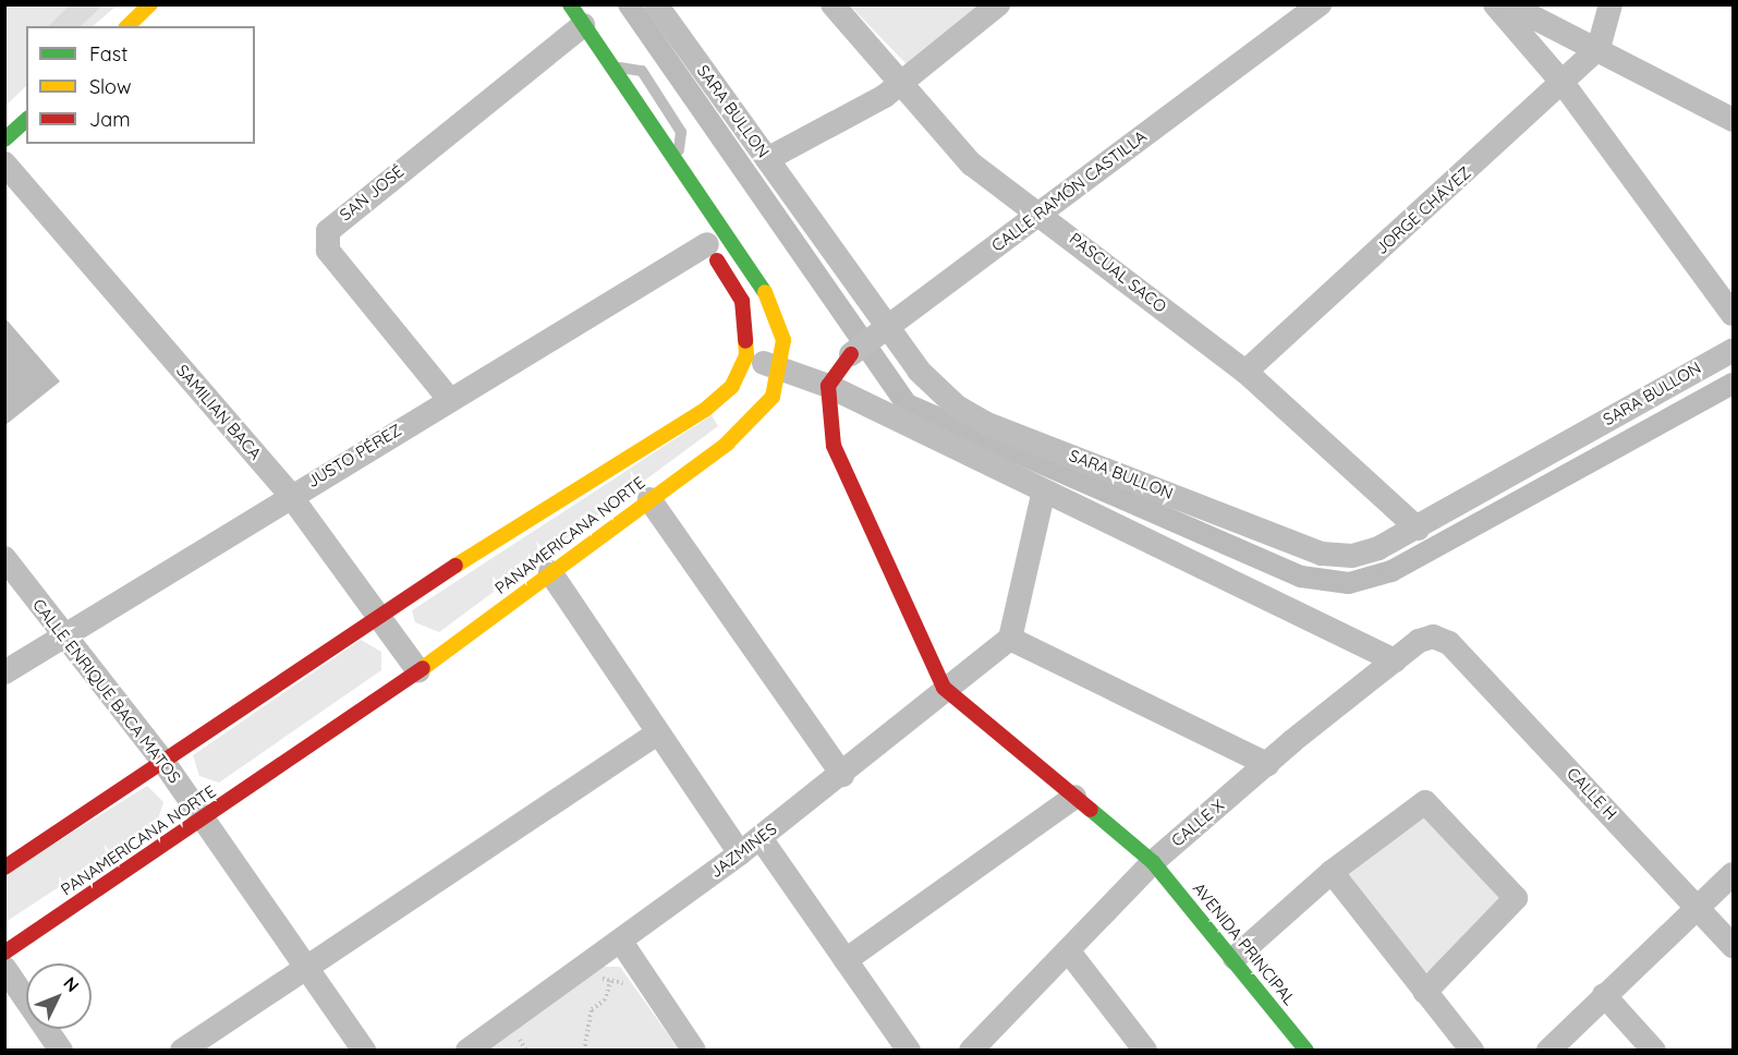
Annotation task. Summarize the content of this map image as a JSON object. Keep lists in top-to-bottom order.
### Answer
{
  "streets": {
    "main road": ["CALLE RAMÓN CASTILLA", "PANAMERICANA NORTE", "AVENIDA PRINCIPAL"],
    "street": [
      "SARA BULLON",
      "SAN JOSÉ",
      "JORGE CHÁVEZ",
      "PASCUAL SACO",
      "SAMILIAN BACA",
      "JUSTO PÉREZ",
      "CALLE ENRIQUE BACA MATOS",
      "CALLE H",
      "CALLE X",
      "JAZMINES"
    ]
  },
  "crossings": [
    ["SARA BULLON", "CALLE RAMÓN CASTILLA"],
    ["SARA BULLON", "PASCUAL SACO"],
    ["CALLE RAMÓN CASTILLA", "PASCUAL SACO"],
    ["SAN JOSÉ", "JUSTO PÉREZ"],
    ["SAN JOSÉ", "PANAMERICANA NORTE"],
    ["JORGE CHÁVEZ", "PASCUAL SACO"],
    ["SAMILIAN BACA", "JUSTO PÉREZ"],
    ["SAMILIAN BACA", "PANAMERICANA NORTE"],
    ["JUSTO PÉREZ", "CALLE ENRIQUE BACA MATOS"],
    ["PANAMERICANA NORTE", "CALLE ENRIQUE BACA MATOS"],
    ["CALLE H", "CALLE X"],
    ["CALLE X", "AVENIDA PRINCIPAL"],
    ["JAZMINES", "AVENIDA PRINCIPAL"]
  ],
  "legend": ["Fast", "Slow", "Jam"],
  "north": "top right"
}
